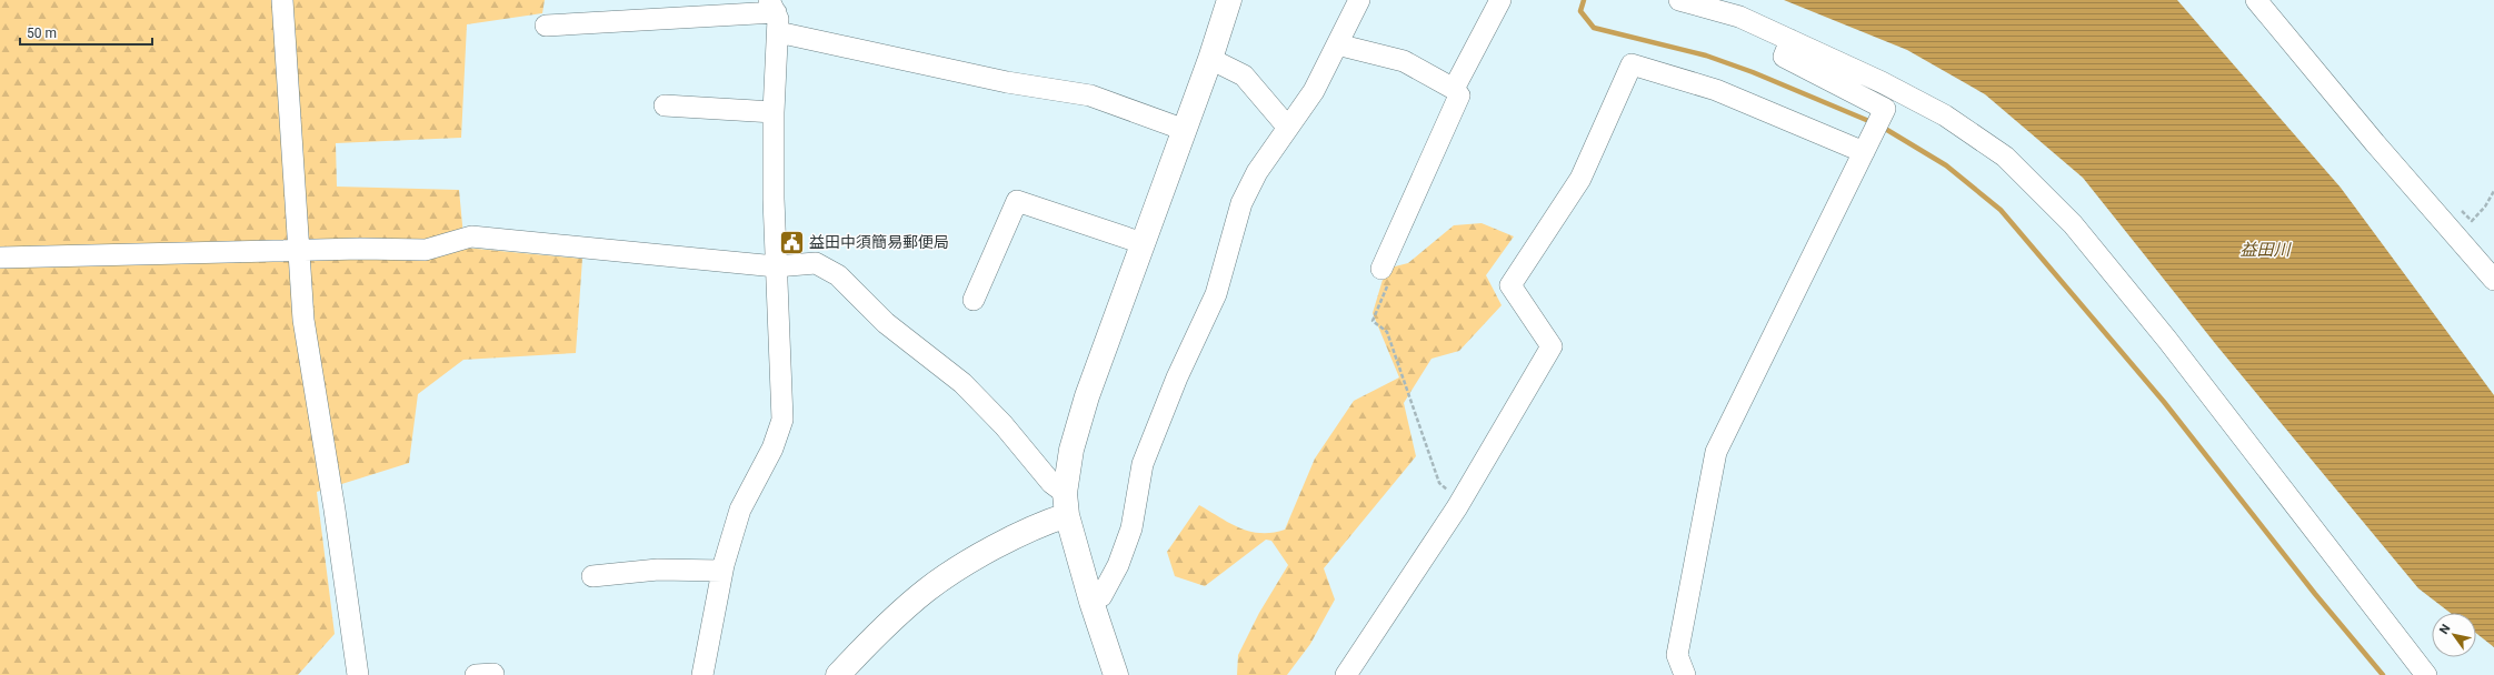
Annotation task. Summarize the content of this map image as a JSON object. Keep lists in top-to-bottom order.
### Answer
{
  "water": ["益田川"],
  "places": {
    "public building": ["益田中須簡易郵便局"]
  },
  "scale_bar": "50 m",
  "north": "top left"
}
